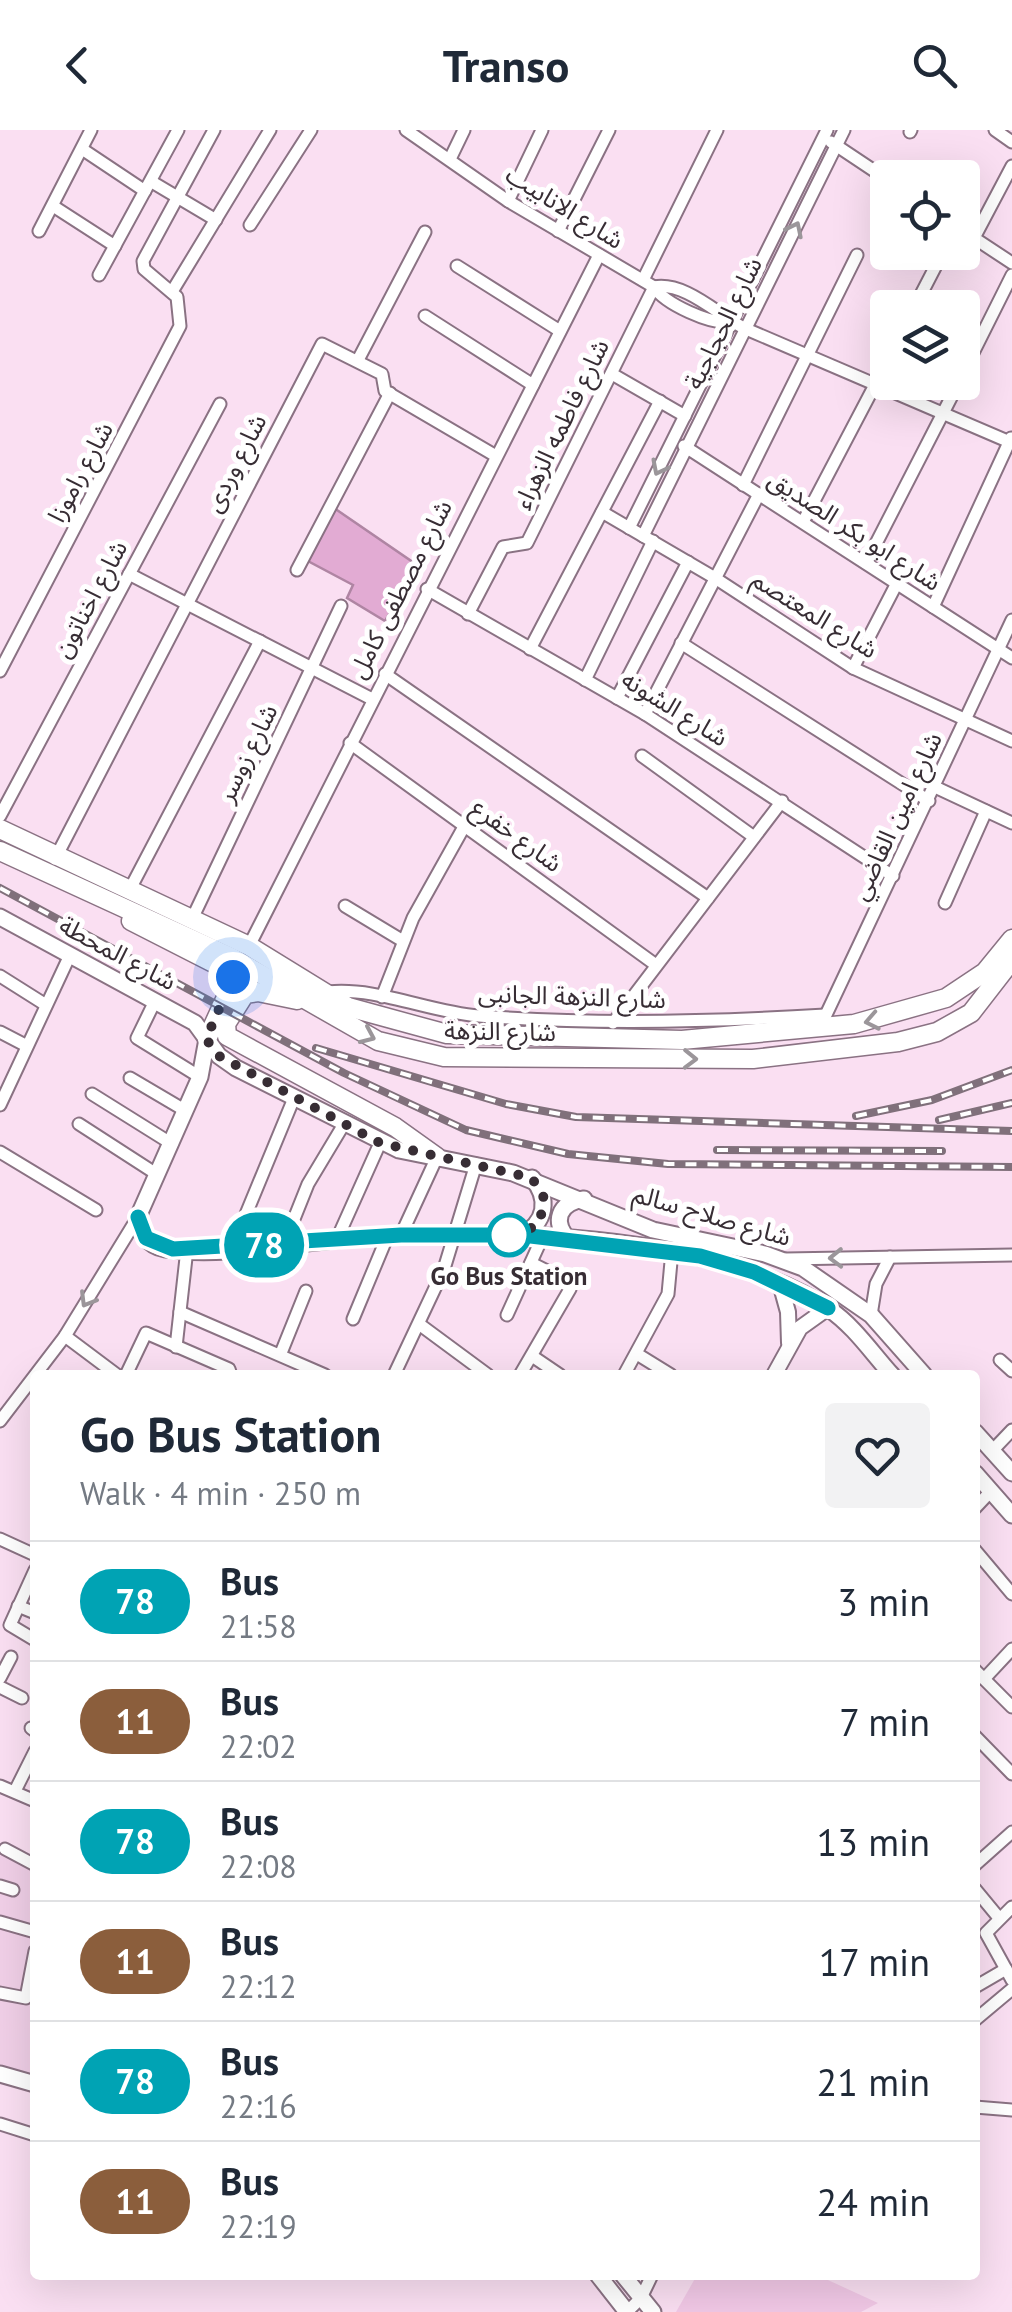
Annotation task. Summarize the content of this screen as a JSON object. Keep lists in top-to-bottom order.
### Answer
{
  "streets": {
    "main road": ["شارع المحطة", "شارع النزهة", "شارع صلاح سالم"],
    "street": [
      "شارع الانابيب",
      "شارع الحجاجية",
      "شارع فاطمه الزهراء",
      "شارع وردى",
      "شارع راموزا",
      "شارع ابو بكر الصديق",
      "شارع مصطفى كامل",
      "شارع اخناتون",
      "شارع المعتصم",
      "شارع الشونه",
      "شارع زوسر",
      "شارع امين القاضي",
      "شارع خفرع",
      "شارع النزهة الجانبى"
    ]
  },
  "crossings": [
    ["شارع الانابيب", "شارع الحجاجية"],
    ["شارع الانابيب", "شارع فاطمه الزهراء"],
    ["شارع الانابيب", "شارع مصطفى كامل"],
    ["شارع الحجاجية", "شارع ابو بكر الصديق"],
    ["شارع الحجاجية", "شارع المعتصم"],
    ["شارع الحجاجية", "شارع الشونه"],
    ["شارع فاطمه الزهراء", "شارع الشونه"],
    ["شارع وردى", "شارع النزهة"],
    ["شارع ابو بكر الصديق", "شارع امين القاضي"],
    ["شارع مصطفى كامل", "شارع الشونه"],
    ["شارع مصطفى كامل", "شارع خفرع"],
    ["شارع مصطفى كامل", "شارع النزهة"],
    ["شارع المعتصم", "شارع امين القاضي"],
    ["شارع الشونه", "شارع امين القاضي"],
    ["شارع زوسر", "شارع النزهة"],
    ["شارع امين القاضي", "شارع النزهة الجانبى"],
    ["شارع امين القاضي", "شارع النزهة"],
    ["شارع المحطة", "شارع صلاح سالم"],
    ["شارع النزهة الجانبى", "شارع النزهة"]
  ],
  "places": ["Go Bus Station"],
  "lines": ["bus line 78"],
  "page": {
    "header": "Transo",
    "on_map": "78",
    "heading": ["Go Bus Station", "Walk · 4 min · 250 m"],
    "list": [
      {
        "mark": "78",
        "name": "Bus",
        "note": "21:58",
        "value": "3 min"
      },
      {
        "mark": "11",
        "name": "Bus",
        "note": "22:02",
        "value": "7 min"
      },
      {
        "mark": "78",
        "name": "Bus",
        "note": "22:08",
        "value": "13 min"
      },
      {
        "mark": "11",
        "name": "Bus",
        "note": "22:12",
        "value": "17 min"
      },
      {
        "mark": "78",
        "name": "Bus",
        "note": "22:16",
        "value": "21 min"
      },
      {
        "mark": "11",
        "name": "Bus",
        "note": "22:19",
        "value": "24 min"
      }
    ]
  }
}
